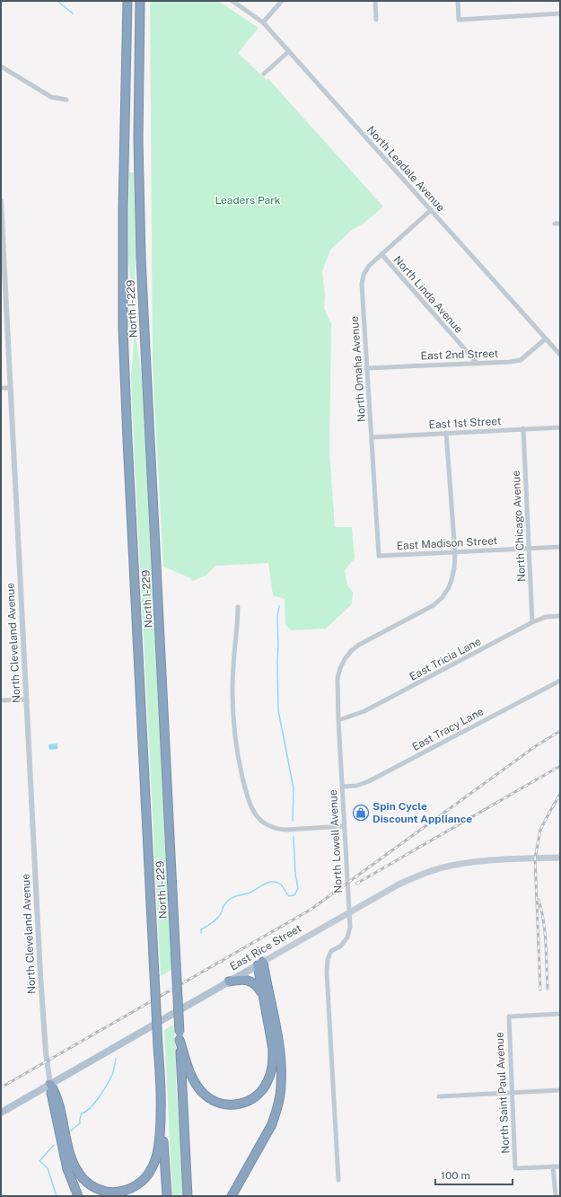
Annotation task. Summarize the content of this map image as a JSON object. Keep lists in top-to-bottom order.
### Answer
{
  "streets": {
    "highway": ["North I-229"],
    "main road": ["East Rice Street"],
    "street": [
      "North Leadale Avenue",
      "North Linda Avenue",
      "East 2nd Street",
      "North Omaha Avenue",
      "East 1st Street",
      "North Chicago Avenue",
      "East Madison Street",
      "North Cleveland Avenue",
      "East Tricia Lane",
      "East Tracy Lane",
      "North Lowell Avenue",
      "North Saint Paul Avenue"
    ]
  },
  "crossings": [
    ["North Leadale Avenue", "East 2nd Street"],
    ["North Leadale Avenue", "North Omaha Avenue"],
    ["North Linda Avenue", "East 2nd Street"],
    ["North Linda Avenue", "North Omaha Avenue"],
    ["East 2nd Street", "North Omaha Avenue"],
    ["North Omaha Avenue", "East 1st Street"],
    ["North Omaha Avenue", "East Madison Street"],
    ["East 1st Street", "North Chicago Avenue"],
    ["North Chicago Avenue", "East Madison Street"],
    ["North Chicago Avenue", "East Tricia Lane"],
    ["East Madison Street", "North Lowell Avenue"],
    ["North Cleveland Avenue", "East Rice Street"],
    ["East Tricia Lane", "North Lowell Avenue"],
    ["East Tracy Lane", "North Lowell Avenue"],
    ["North Lowell Avenue", "East Rice Street"]
  ],
  "parks": ["Leaders Park"],
  "places": {
    "shop": ["Spin Cycle Discount Appliance"]
  },
  "scale_bar": "100 m"
}
